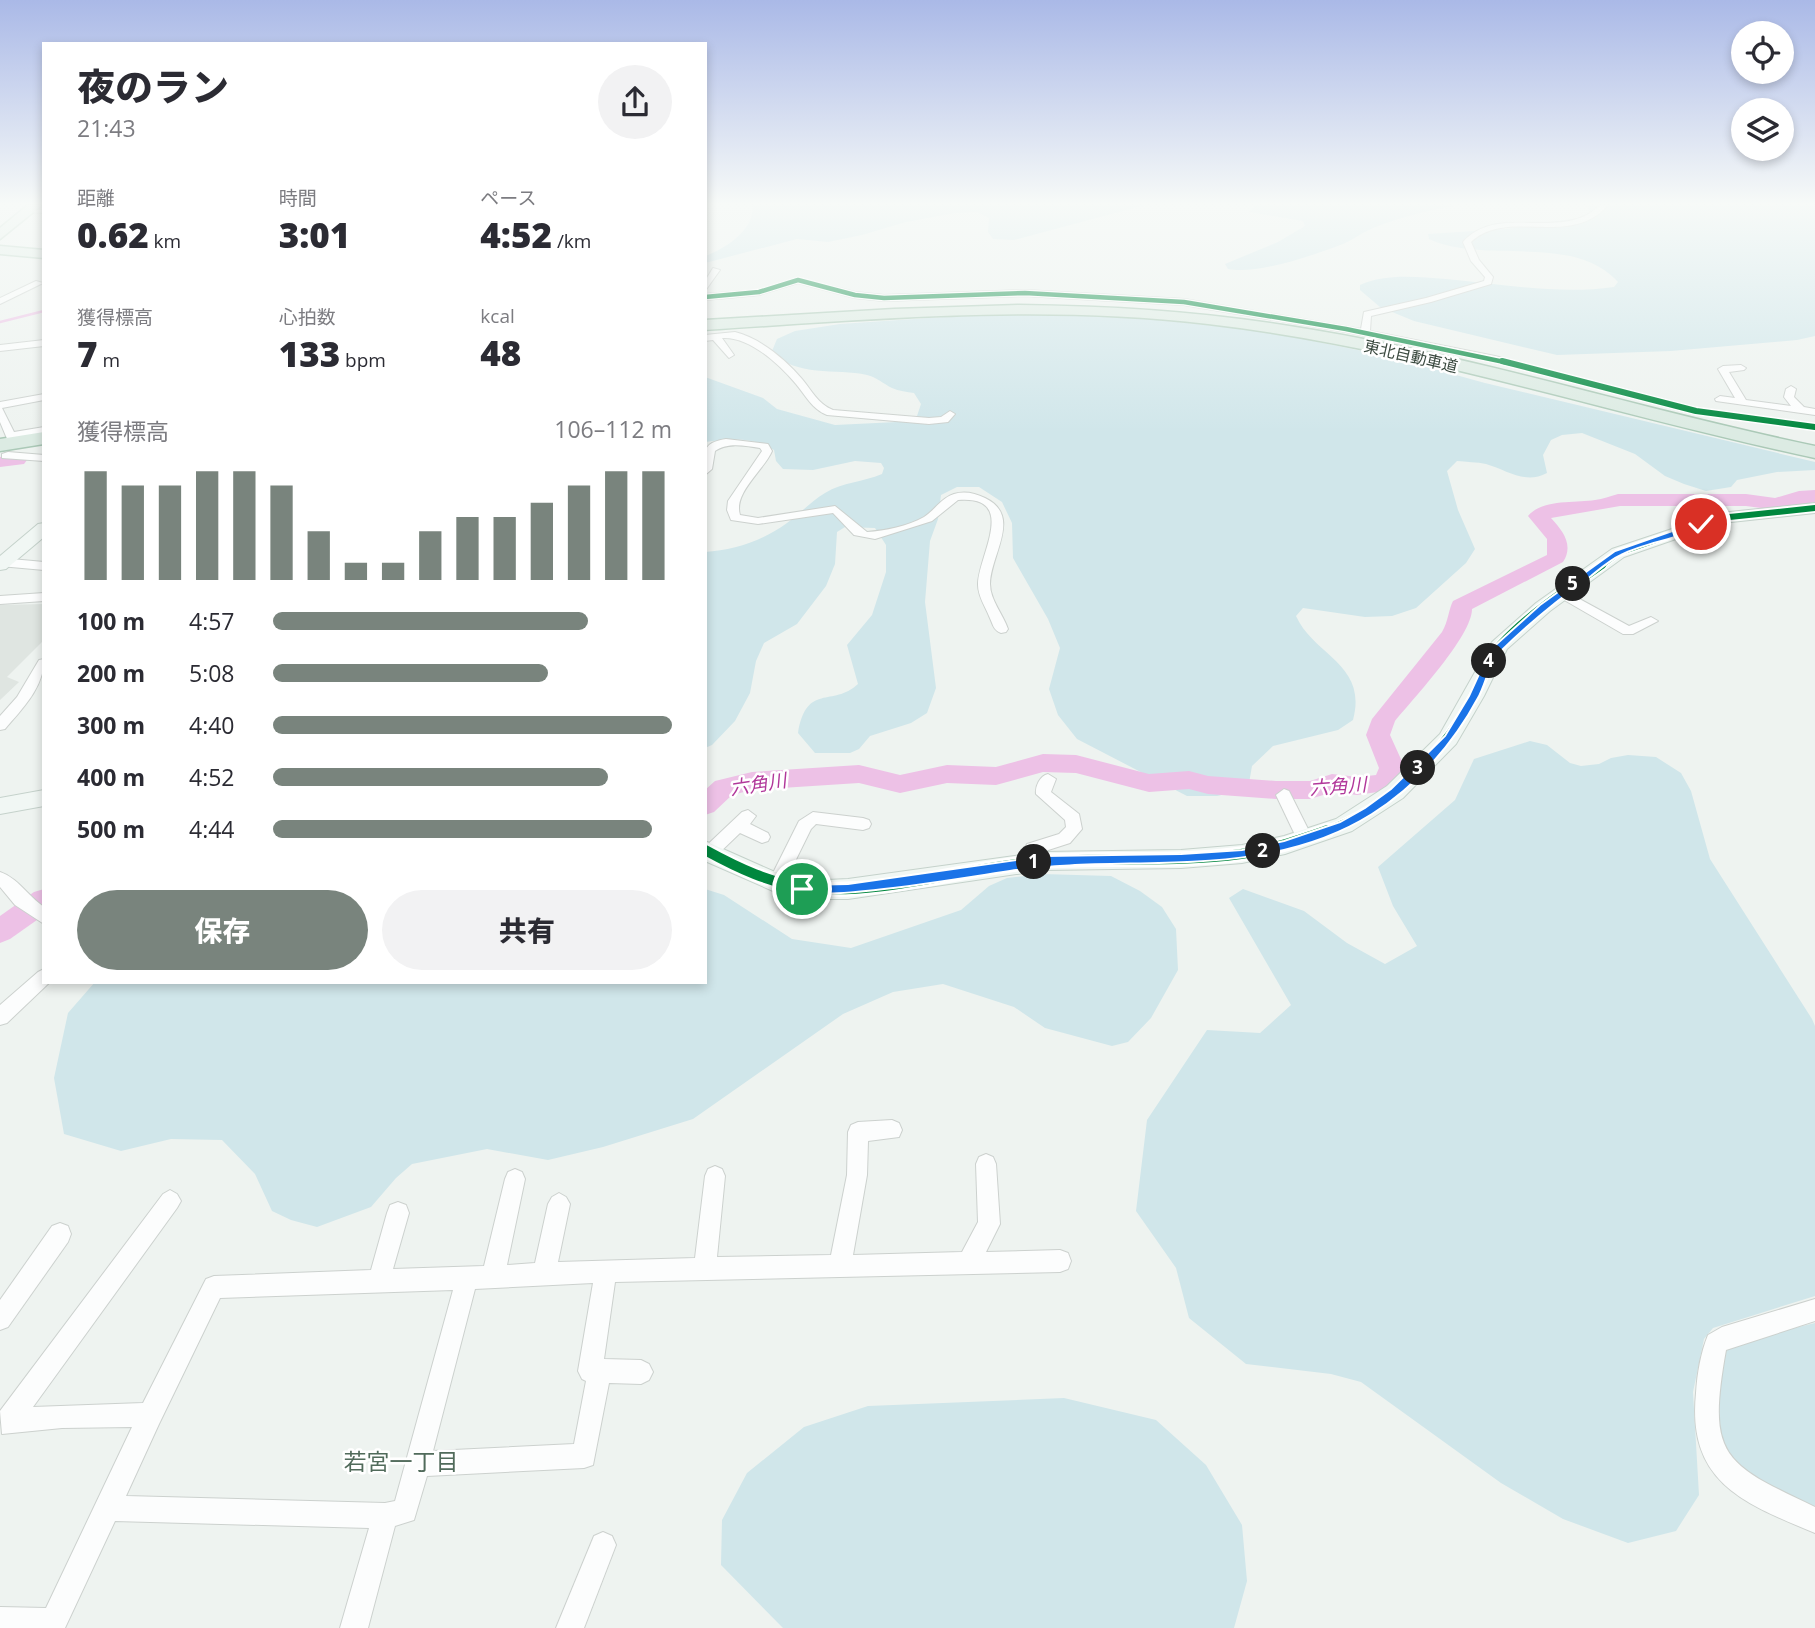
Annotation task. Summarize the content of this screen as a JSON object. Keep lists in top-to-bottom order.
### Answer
{
  "streets": {
    "highway": ["東北自動車道"]
  },
  "districts": ["若宮一丁目"],
  "water": ["六角川"],
  "page": {
    "heading": ["夜のラン", "21:43"],
    "stats": [
      ["距離", "0.62 km"],
      ["時間", "3:01"],
      ["ペース", "4:52 /km"],
      ["獲得標高", "7 m"],
      ["心拍数", "133 bpm"],
      ["kcal", "48"]
    ],
    "chart": ["獲得標高", "106–112 m"],
    "pins": [
      "5",
      "4",
      "3",
      "2",
      "1"
    ],
    "list": [
      {
        "name": "100 m",
        "note": "4:57"
      },
      {
        "name": "200 m",
        "note": "5:08"
      },
      {
        "name": "300 m",
        "note": "4:40"
      },
      {
        "name": "400 m",
        "note": "4:52"
      },
      {
        "name": "500 m",
        "note": "4:44"
      }
    ],
    "buttons": ["保存", "共有"]
  }
}
